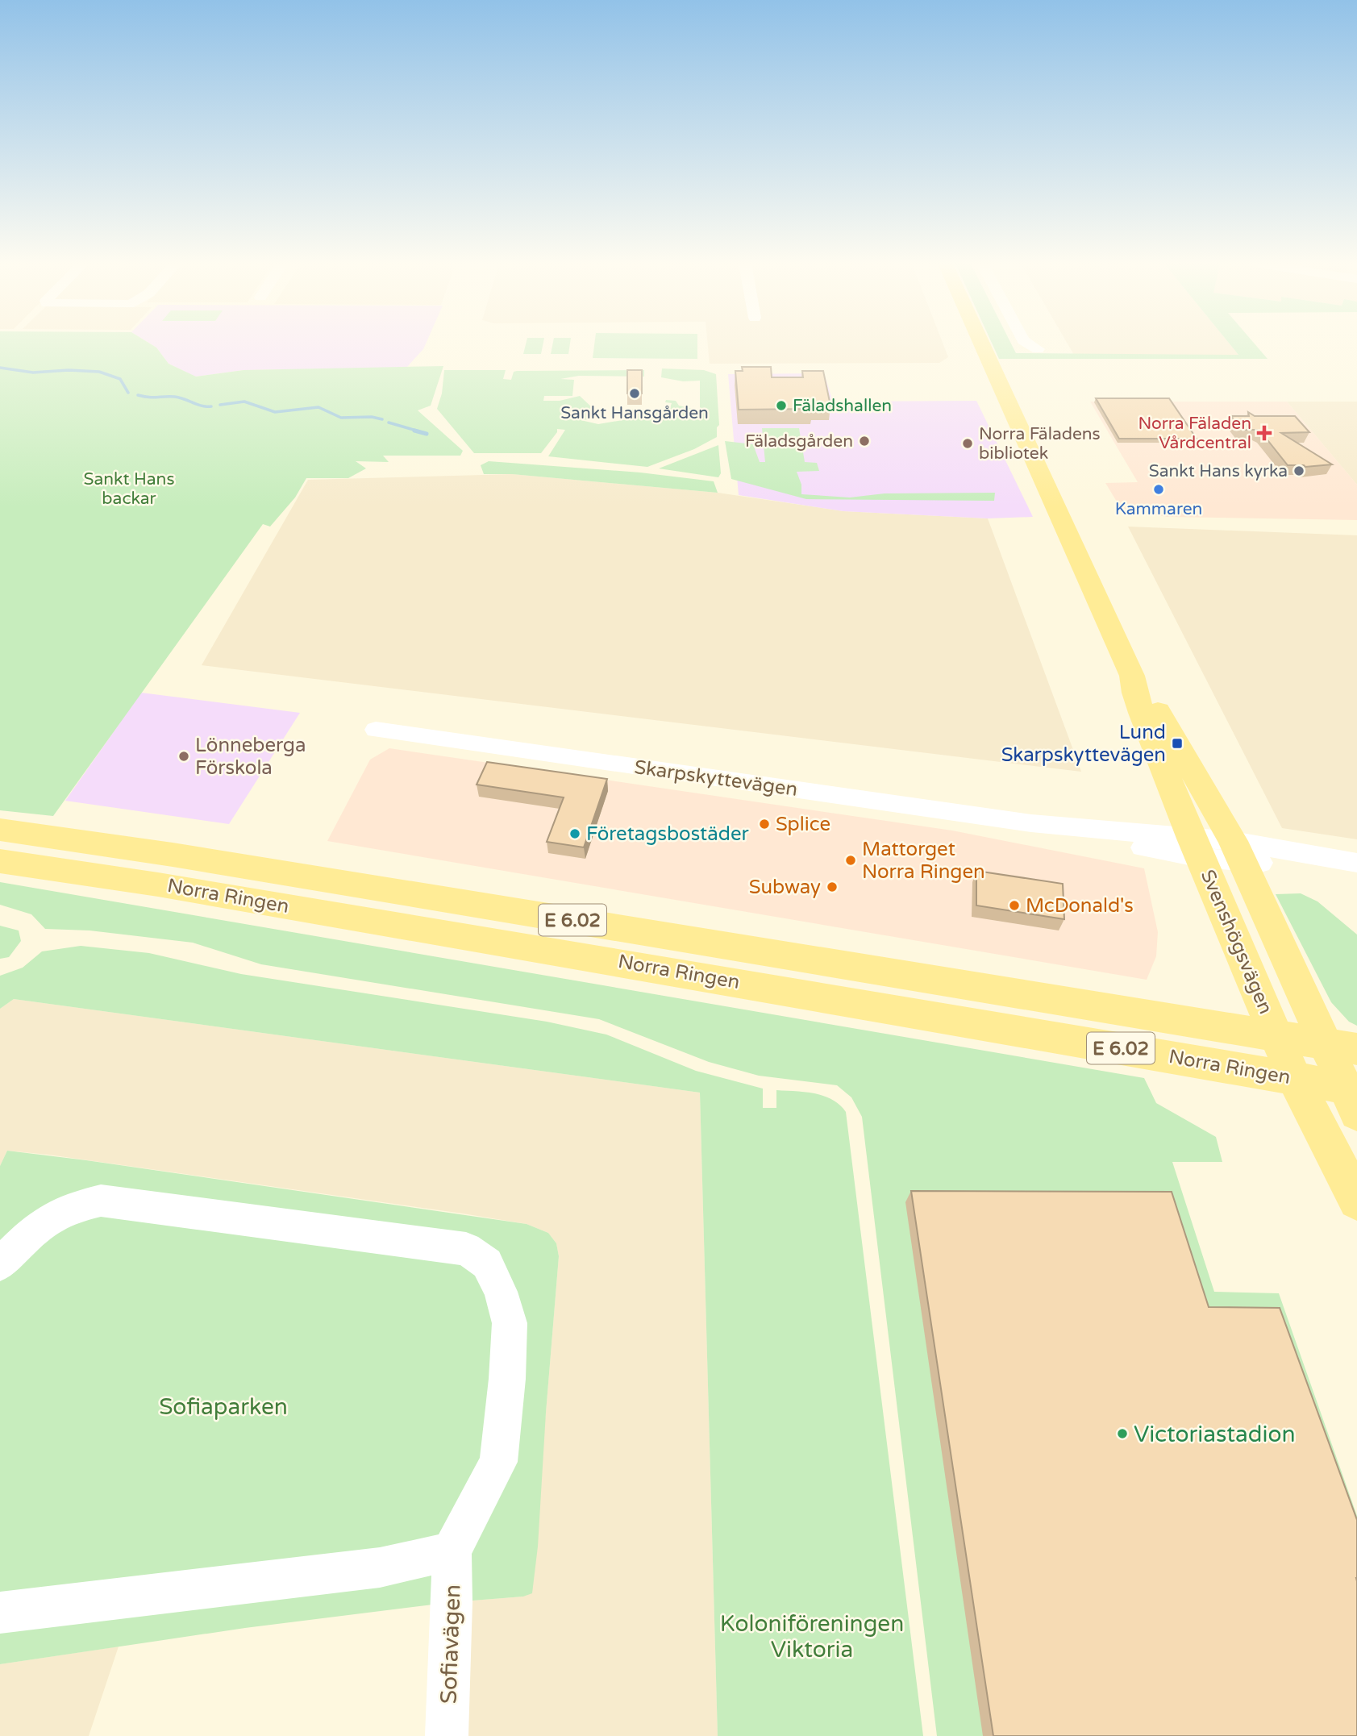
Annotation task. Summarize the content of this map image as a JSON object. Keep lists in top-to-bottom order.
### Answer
{
  "streets": {
    "main road": ["Norra Ringen", "E 6.02", "Svenshögsvägen"],
    "street": ["Skarpskyttevägen", "Sofiavägen"]
  },
  "crossings": [
    ["Skarpskyttevägen", "Svenshögsvägen"],
    ["Norra Ringen", "Svenshögsvägen"]
  ],
  "parks": ["Sankt Hans backar", "Sofiaparken", "Koloniföreningen Viktoria"],
  "places": {
    "other": [
      "Sankt Hansgården",
      "Fäladshallen",
      "Fäladsgården",
      "Norra Fäladens bibliotek",
      "Sankt Hans kyrka",
      "Kammaren",
      "Lönneberga Förskola",
      "Splice",
      "Företagsbostäder",
      "Mattorget Norra Ringen",
      "Subway",
      "McDonald's",
      "Victoriastadion"
    ],
    "health": ["Norra Fäladen Vårdcentral"],
    "transit": ["Lund Skarpskyttevägen"]
  }
}
